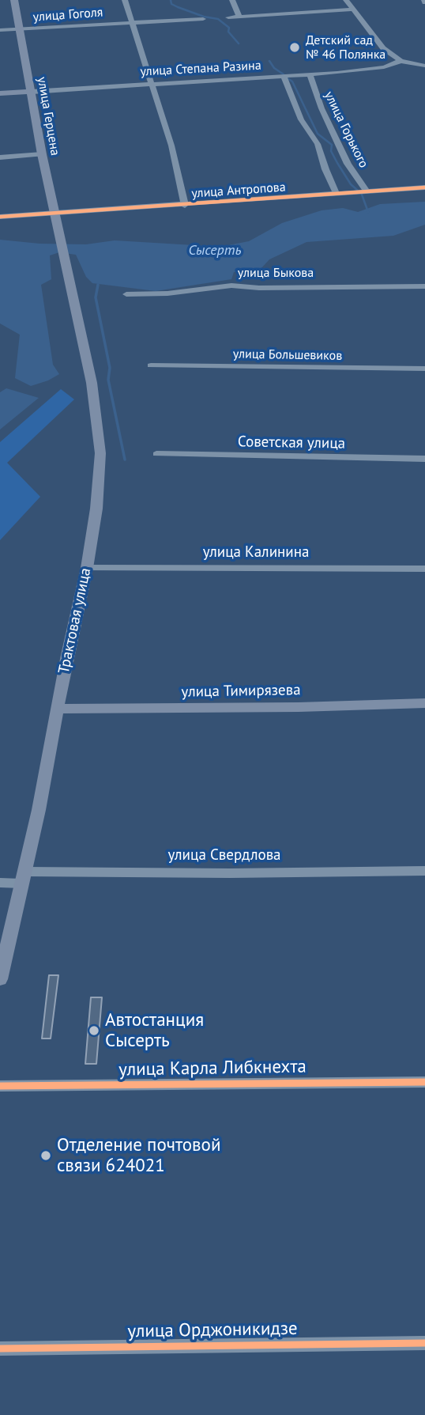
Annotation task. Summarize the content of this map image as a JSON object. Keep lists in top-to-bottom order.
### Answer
{
  "streets": {
    "main road": [
      "улица Степана Разина",
      "улица Герцена",
      "Трактовая улица",
      "улица Тимирязева"
    ],
    "street": [
      "улица Гоголя",
      "улица Горького",
      "улица Антропова",
      "улица Быкова",
      "улица Большевиков",
      "Советская улица",
      "улица Калинина",
      "улица Свердлова",
      "улица Карла Либкнехта",
      "улица Орджоникидзе"
    ]
  },
  "crossings": [
    ["улица Гоголя", "улица Герцена"],
    ["улица Степана Разина", "улица Герцена"],
    ["улица Степана Разина", "улица Горького"],
    ["улица Герцена", "улица Антропова"],
    ["улица Герцена", "Трактовая улица"],
    ["улица Горького", "улица Антропова"],
    ["улица Калинина", "Трактовая улица"],
    ["Трактовая улица", "улица Тимирязева"],
    ["Трактовая улица", "улица Свердлова"]
  ],
  "water": ["Сысерть"],
  "places": ["Детский сад № 46 Полянка", "Автостанция Сысерть", "Отделение почтовой связи 624021"]
}
